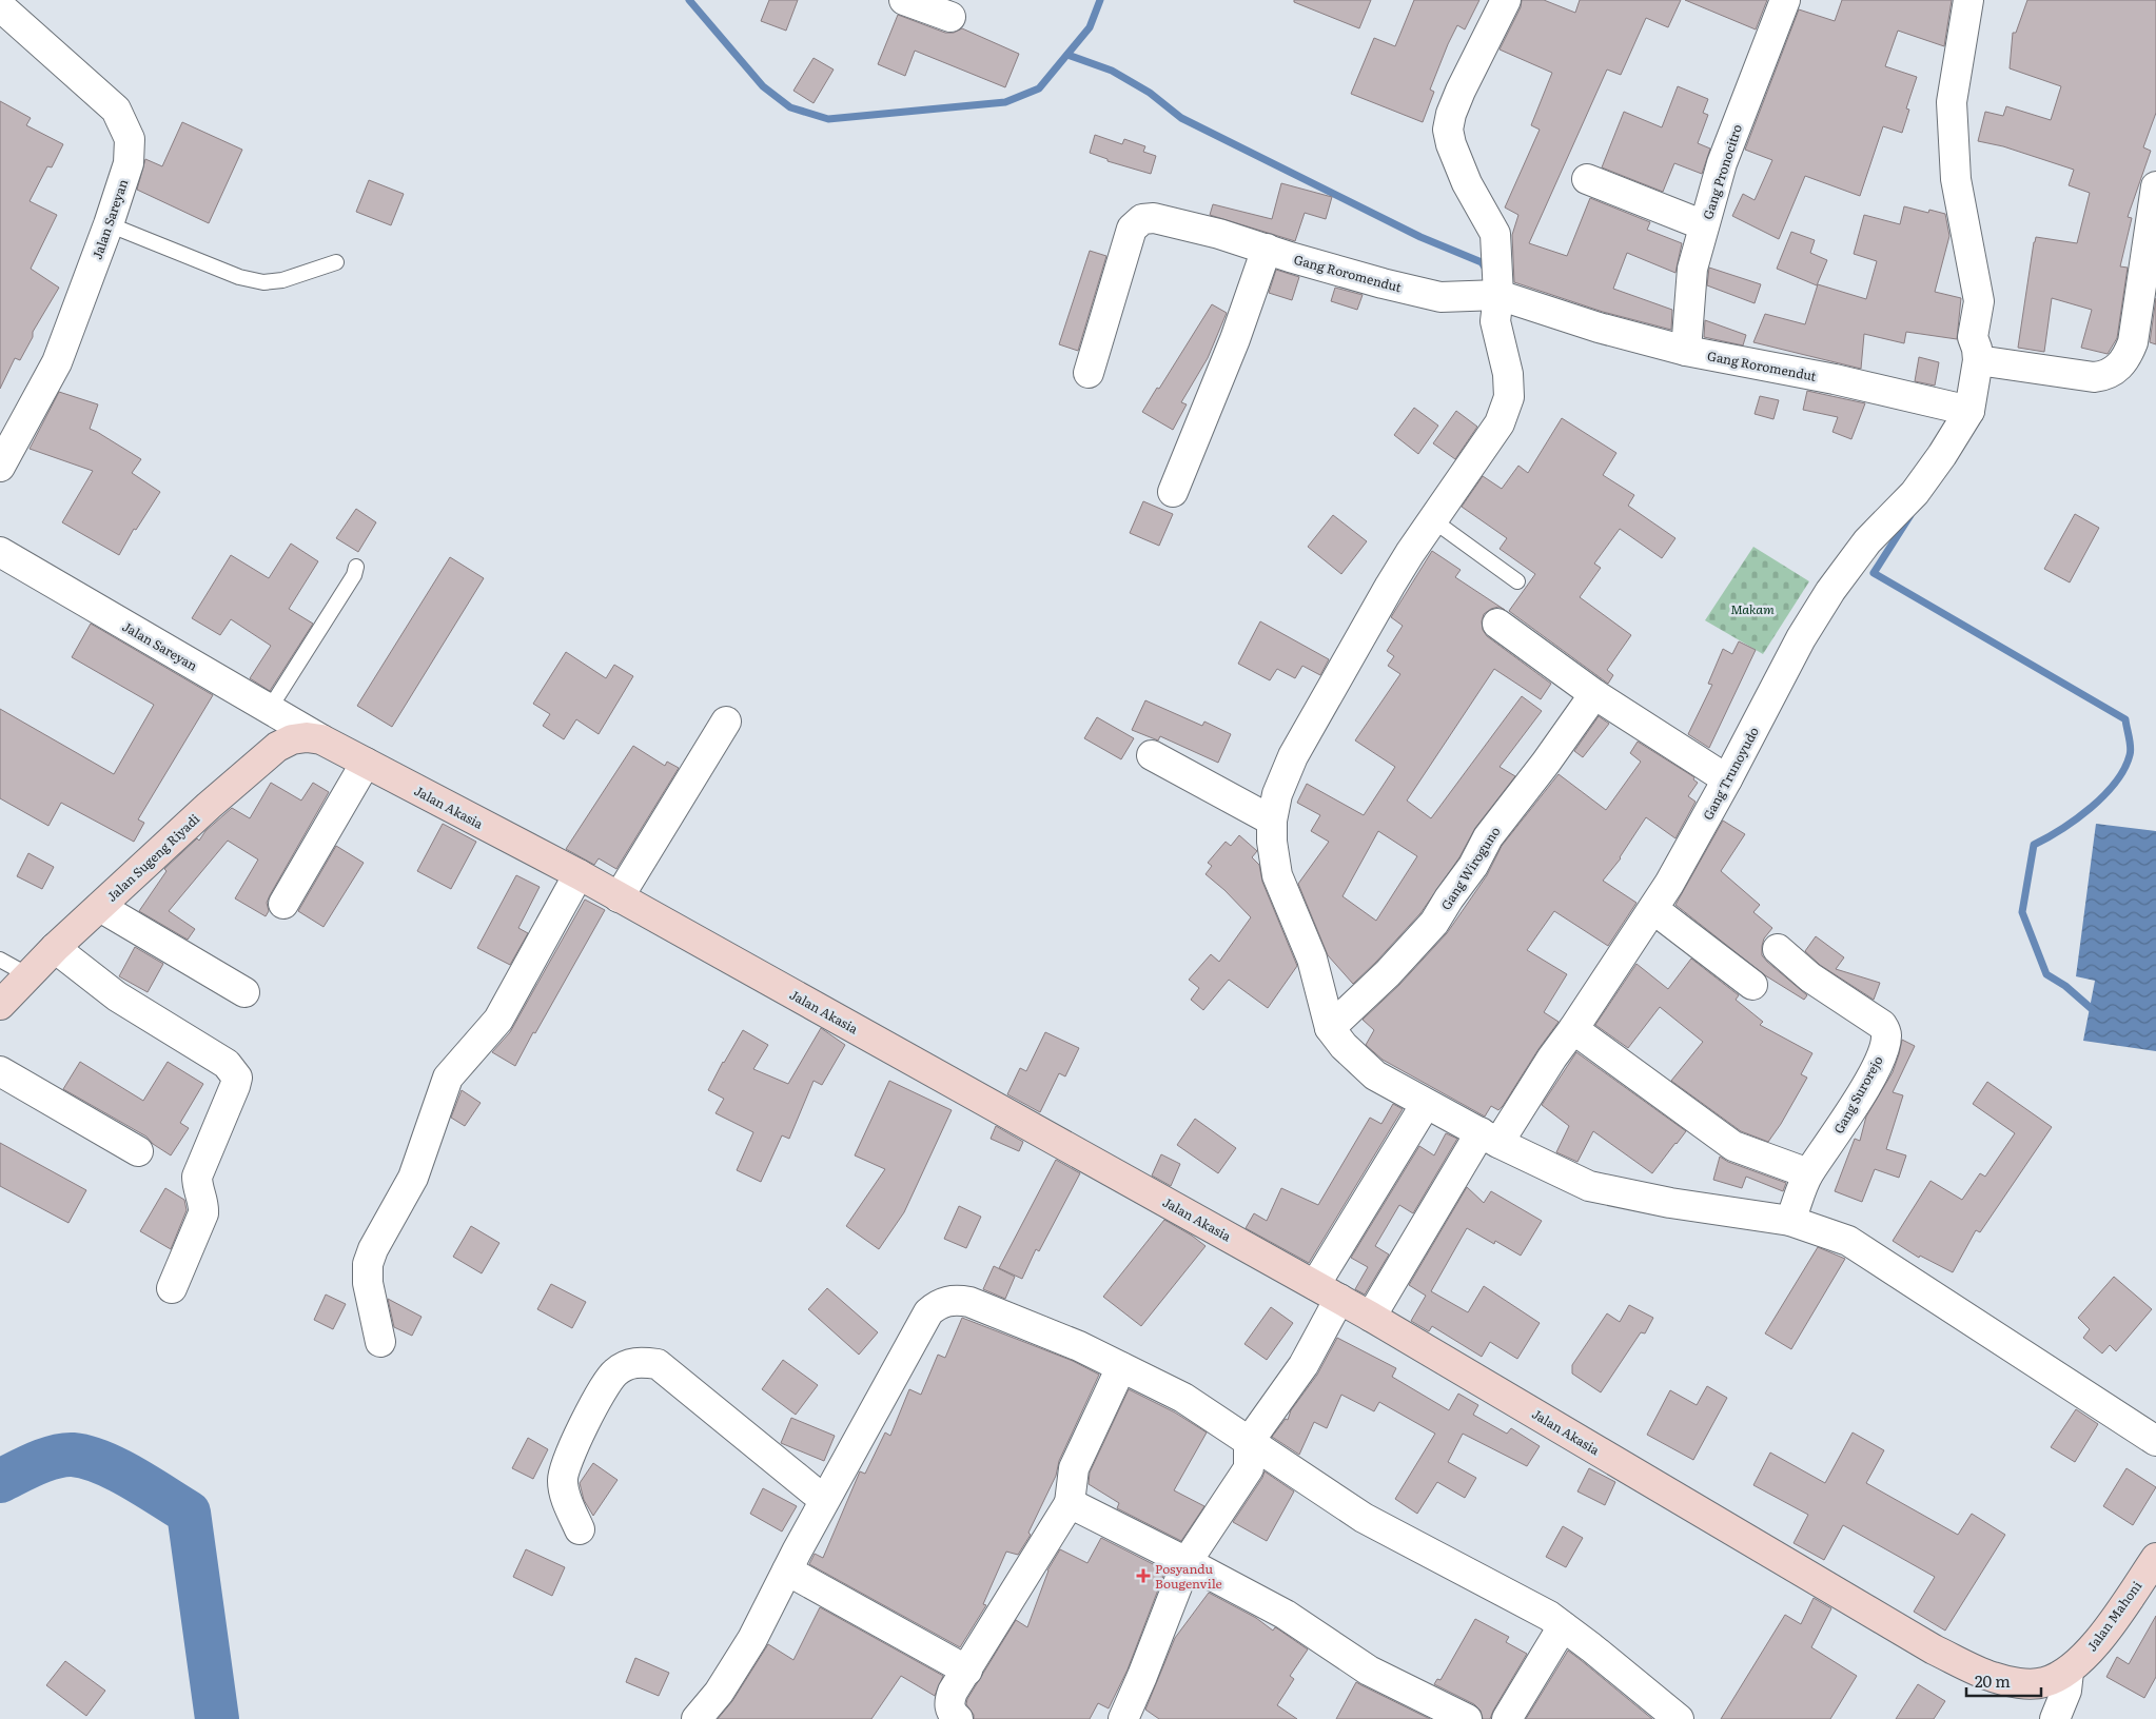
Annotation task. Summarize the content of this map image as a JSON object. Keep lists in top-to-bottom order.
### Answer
{
  "streets": {
    "street": [
      "Gang Pronocitro",
      "Jalan Sareyan",
      "Gang Roromendut",
      "Gang Trunoyudo",
      "Jalan Akasia",
      "Jalan Sugeng Riyadi",
      "Gang Wiroguno",
      "Gang Surorejo",
      "Jalan Mahoni"
    ]
  },
  "crossings": [
    ["Gang Pronocitro", "Gang Roromendut"],
    ["Jalan Sareyan", "Jalan Akasia"],
    ["Jalan Sareyan", "Jalan Sugeng Riyadi"],
    ["Gang Roromendut", "Gang Trunoyudo"],
    ["Gang Trunoyudo", "Jalan Akasia"],
    ["Jalan Akasia", "Jalan Sugeng Riyadi"],
    ["Jalan Akasia", "Jalan Mahoni"]
  ],
  "parks": ["Makam"],
  "places": {
    "health": ["Posyandu Bougenvile"]
  },
  "scale_bar": "20 m"
}
